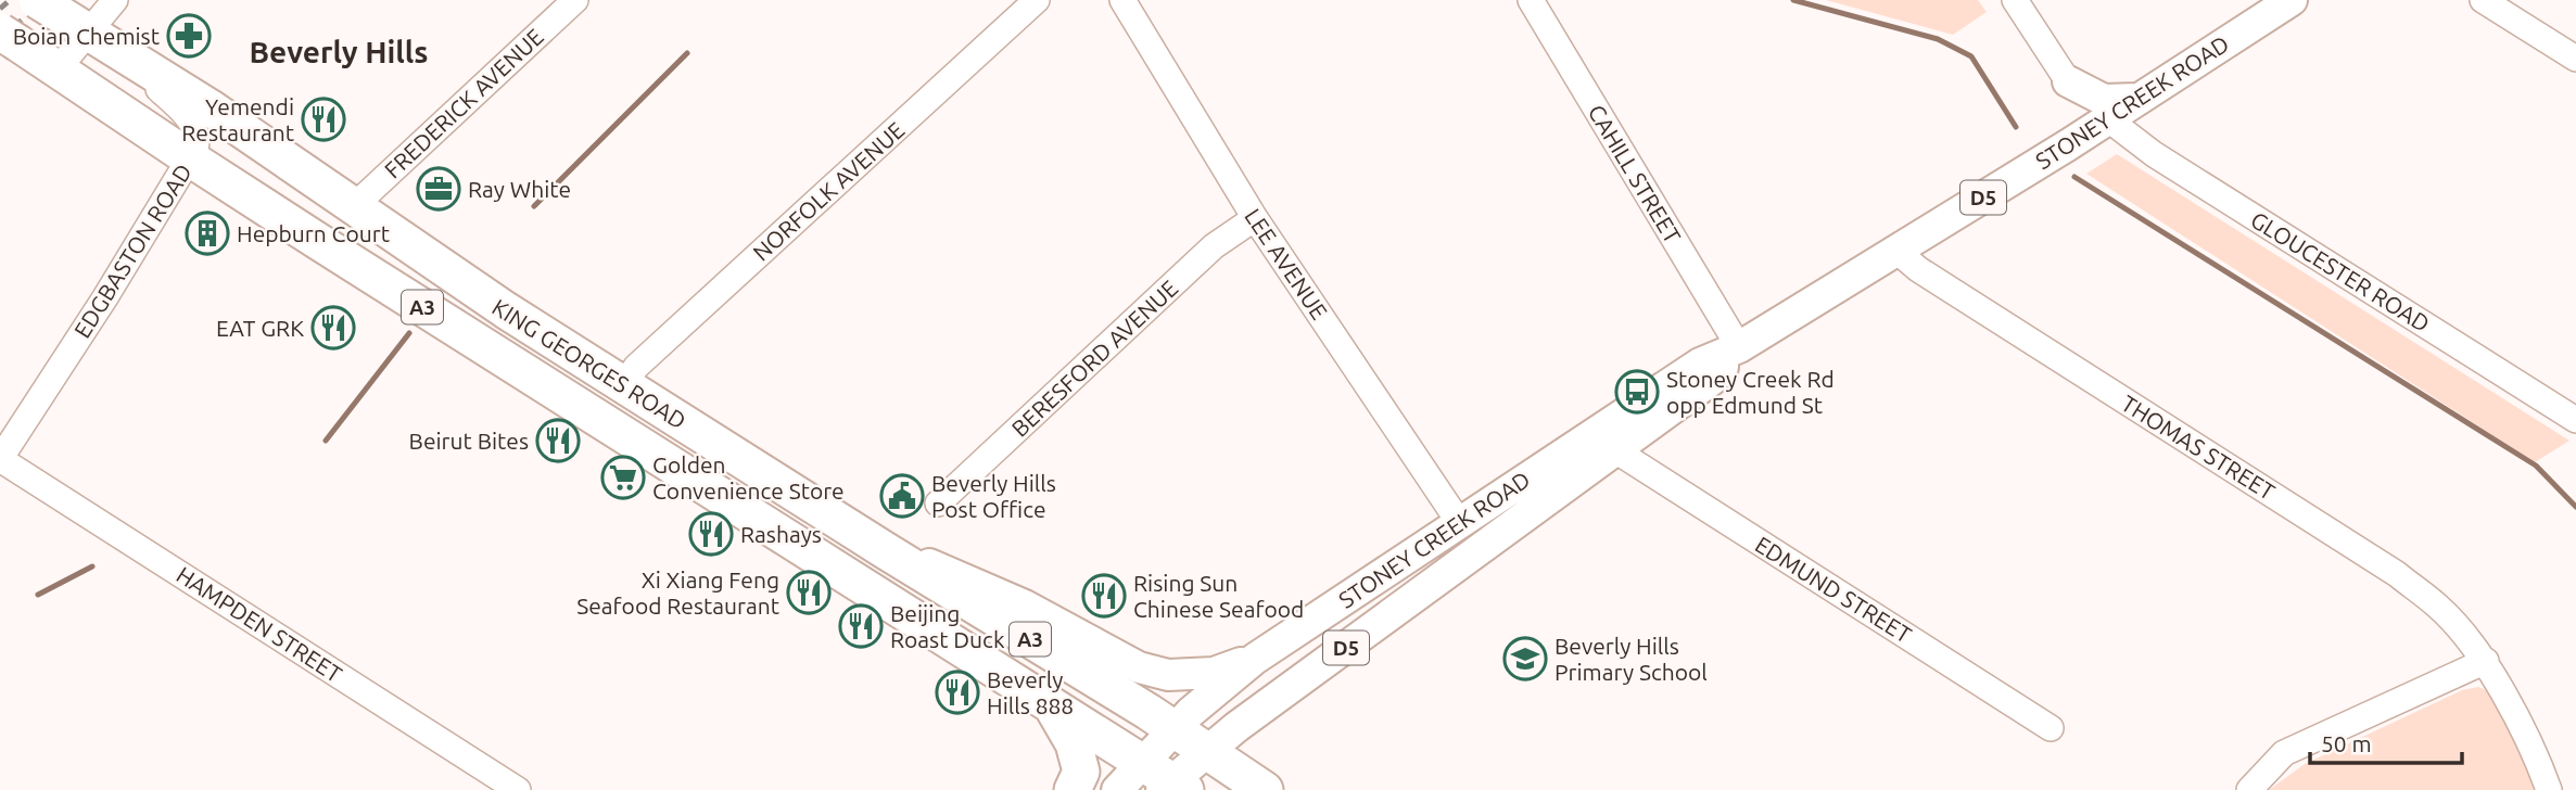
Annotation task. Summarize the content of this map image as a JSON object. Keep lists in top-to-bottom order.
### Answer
{
  "streets": {
    "highway": ["A3", "KING GEORGES ROAD"],
    "main road": ["STONEY CREEK ROAD", "D5"],
    "street": [
      "FREDERICK AVENUE",
      "CAHILL STREET",
      "NORFOLK AVENUE",
      "EDGBASTON ROAD",
      "LEE AVENUE",
      "GLOUCESTER ROAD",
      "BERESFORD AVENUE",
      "THOMAS STREET",
      "EDMUND STREET",
      "HAMPDEN STREET"
    ]
  },
  "crossings": [
    ["STONEY CREEK ROAD", "CAHILL STREET"],
    ["STONEY CREEK ROAD", "LEE AVENUE"],
    ["STONEY CREEK ROAD", "GLOUCESTER ROAD"],
    ["STONEY CREEK ROAD", "KING GEORGES ROAD"],
    ["STONEY CREEK ROAD", "THOMAS STREET"],
    ["STONEY CREEK ROAD", "EDMUND STREET"],
    ["FREDERICK AVENUE", "KING GEORGES ROAD"],
    ["NORFOLK AVENUE", "KING GEORGES ROAD"],
    ["EDGBASTON ROAD", "KING GEORGES ROAD"],
    ["EDGBASTON ROAD", "HAMPDEN STREET"],
    ["LEE AVENUE", "BERESFORD AVENUE"]
  ],
  "districts": ["Beverly Hills"],
  "places": {
    "pharmacy": ["Boian Chemist"],
    "restaurant": [
      "Yemendi Restaurant",
      "EAT GRK",
      "Beirut Bites",
      "Rashays",
      "Xi Xiang Feng Seafood Restaurant",
      "Rising Sun Chinese Seafood",
      "Beijing Roast Duck",
      "Beverly Hills 888"
    ],
    "office": ["Ray White"],
    "building": ["Hepburn Court"],
    "bus stop": ["Stoney Creek Rd opp Edmund St"],
    "supermarket": ["Golden Convenience Store"],
    "public building": ["Beverly Hills Post Office"],
    "school or university": ["Beverly Hills Primary School"]
  },
  "scale_bar": "50 m"
}
